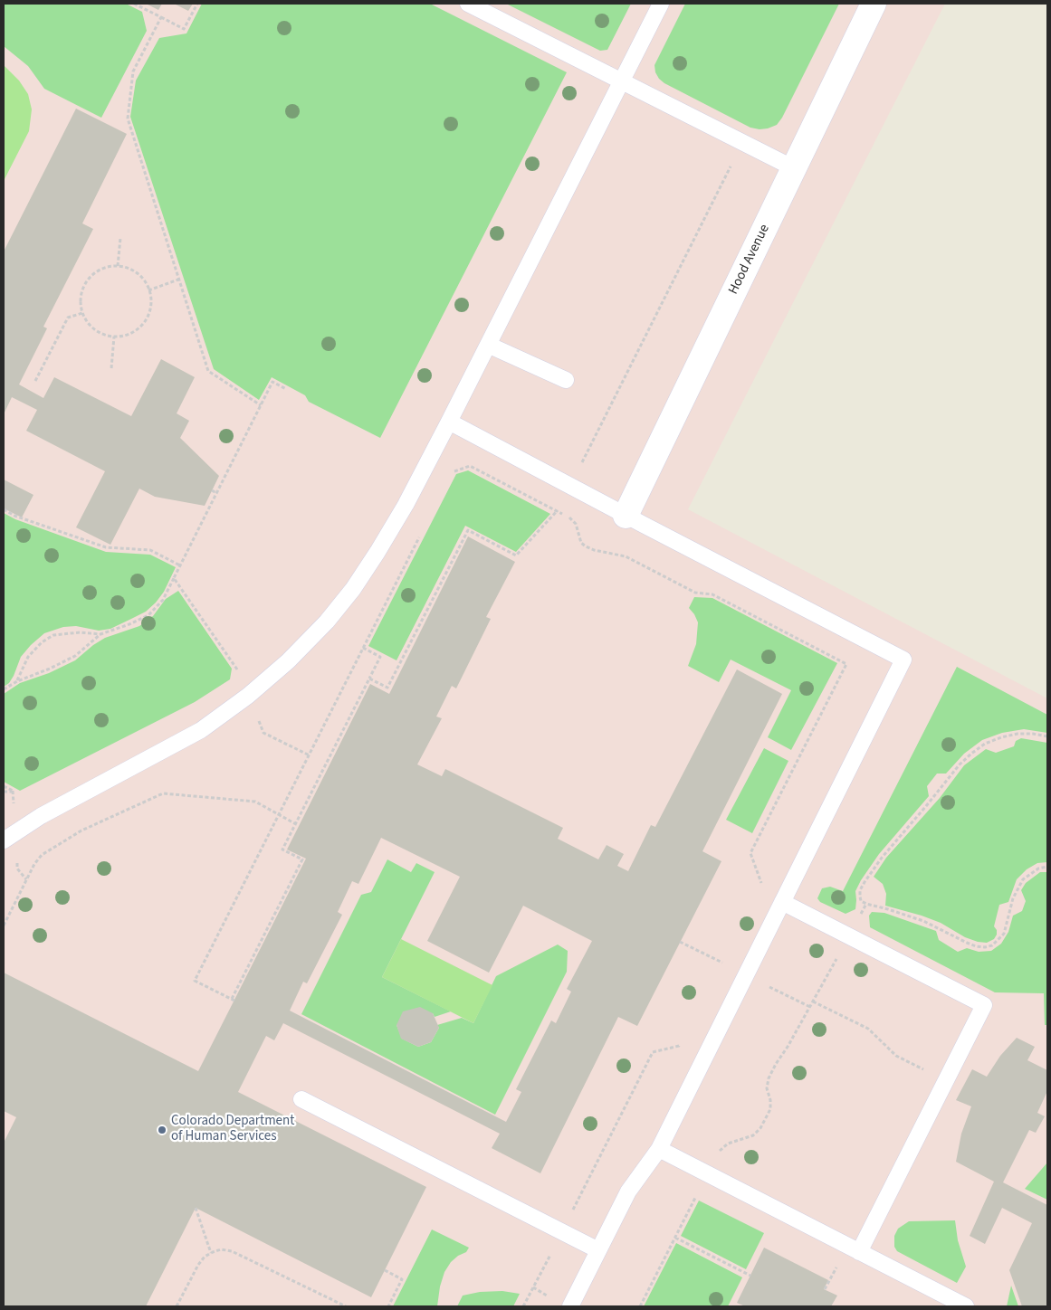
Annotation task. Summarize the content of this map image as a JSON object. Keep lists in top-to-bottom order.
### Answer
{
  "streets": {
    "street": ["Hood Avenue"]
  },
  "places": ["Colorado Department of Human Services"]
}
